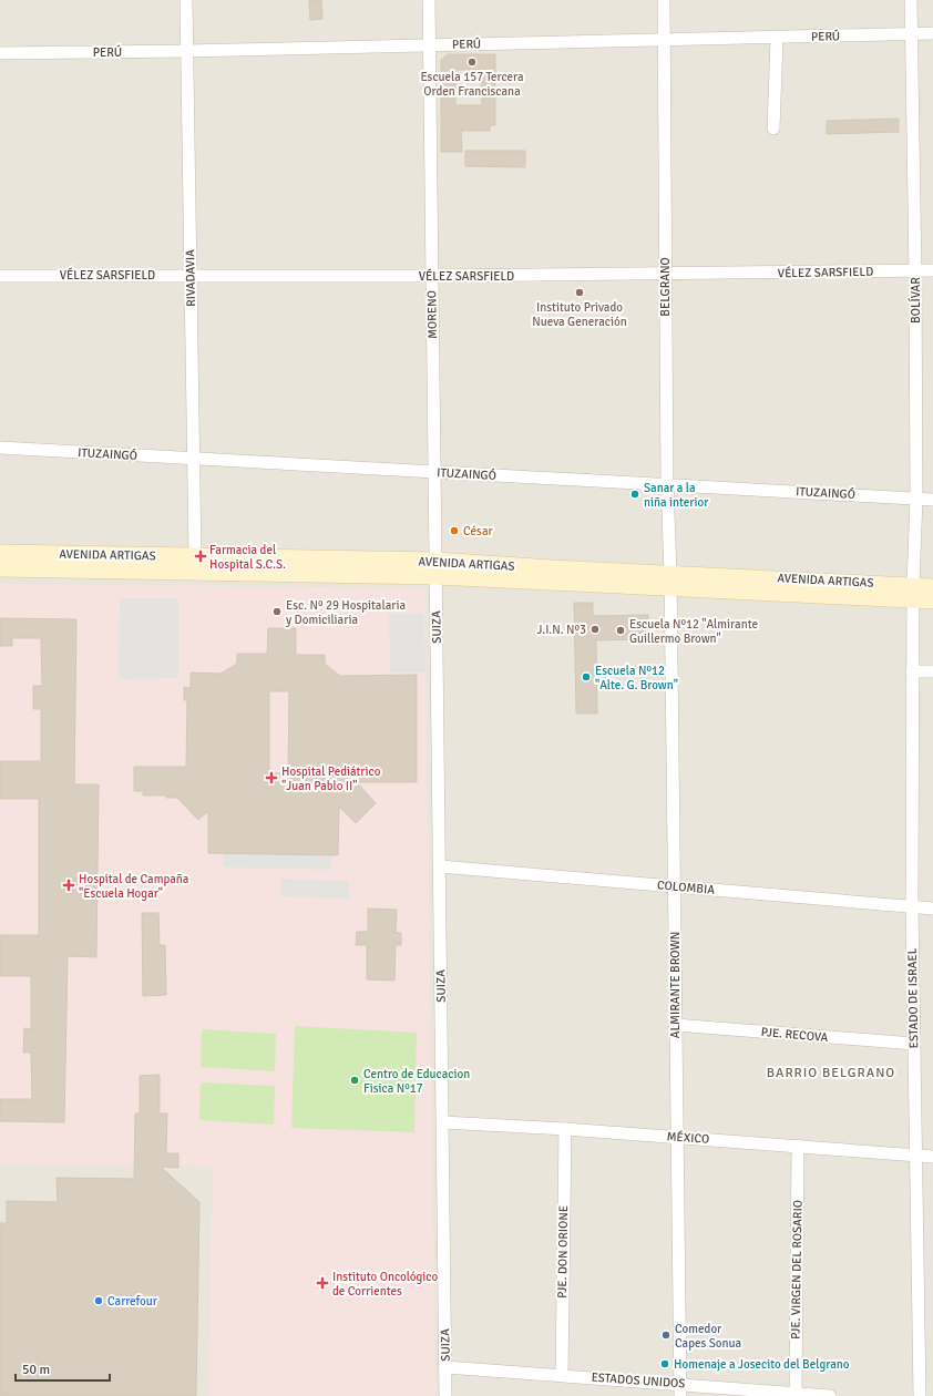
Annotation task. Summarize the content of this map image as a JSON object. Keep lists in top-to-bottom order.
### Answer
{
  "streets": {
    "main road": ["AVENIDA ARTIGAS"],
    "street": [
      "PERÚ",
      "VÉLEZ SARSFIELD",
      "RIVADAVIA",
      "BELGRANO",
      "BOLÍVAR",
      "MORENO",
      "ITUZAINGÓ",
      "SUIZA",
      "COLOMBIA",
      "ALMIRANTE BROWN",
      "ESTADO DE ISRAEL",
      "PJE. RECOVA",
      "MÉXICO",
      "PJE. DON ORIONE",
      "PJE. VIRGEN DEL ROSARIO",
      "ESTADOS UNIDOS"
    ]
  },
  "crossings": [
    ["PERÚ", "RIVADAVIA"],
    ["PERÚ", "BELGRANO"],
    ["PERÚ", "BOLÍVAR"],
    ["PERÚ", "MORENO"],
    ["VÉLEZ SARSFIELD", "RIVADAVIA"],
    ["VÉLEZ SARSFIELD", "BELGRANO"],
    ["VÉLEZ SARSFIELD", "BOLÍVAR"],
    ["VÉLEZ SARSFIELD", "MORENO"],
    ["RIVADAVIA", "ITUZAINGÓ"],
    ["RIVADAVIA", "AVENIDA ARTIGAS"],
    ["BELGRANO", "ITUZAINGÓ"],
    ["BELGRANO", "AVENIDA ARTIGAS"],
    ["BELGRANO", "ALMIRANTE BROWN"],
    ["BOLÍVAR", "ITUZAINGÓ"],
    ["BOLÍVAR", "AVENIDA ARTIGAS"],
    ["BOLÍVAR", "ESTADO DE ISRAEL"],
    ["MORENO", "ITUZAINGÓ"],
    ["MORENO", "AVENIDA ARTIGAS"],
    ["MORENO", "SUIZA"],
    ["AVENIDA ARTIGAS", "SUIZA"],
    ["AVENIDA ARTIGAS", "ALMIRANTE BROWN"],
    ["AVENIDA ARTIGAS", "ESTADO DE ISRAEL"],
    ["SUIZA", "COLOMBIA"],
    ["SUIZA", "MÉXICO"],
    ["SUIZA", "ESTADOS UNIDOS"],
    ["COLOMBIA", "ALMIRANTE BROWN"],
    ["COLOMBIA", "ESTADO DE ISRAEL"],
    ["ALMIRANTE BROWN", "PJE. RECOVA"],
    ["ALMIRANTE BROWN", "MÉXICO"],
    ["ALMIRANTE BROWN", "ESTADOS UNIDOS"],
    ["ESTADO DE ISRAEL", "PJE. RECOVA"],
    ["ESTADO DE ISRAEL", "MÉXICO"],
    ["MÉXICO", "PJE. DON ORIONE"],
    ["MÉXICO", "PJE. VIRGEN DEL ROSARIO"],
    ["PJE. DON ORIONE", "ESTADOS UNIDOS"],
    ["PJE. VIRGEN DEL ROSARIO", "ESTADOS UNIDOS"]
  ],
  "districts": ["BARRIO BELGRANO"],
  "places": {
    "other": [
      "Escuela 157 Tercera Orden Franciscana",
      "Instituto Privado Nueva Generación",
      "Sanar a la niña interior",
      "César",
      "Esc. Nº 29 Hospitalaria y Domiciliaria",
      "J.I.N. Nº3",
      "Escuela Nº12 \"Almirante Guillermo Brown\"",
      "Escuela Nº12 \"Alte. G. Brown\"",
      "Centro de Educacion Fisica Nº17",
      "Carrefour",
      "Comedor Capes Sonua",
      "Homenaje a Josecito del Belgrano"
    ],
    "health": [
      "Farmacia del Hospital S.C.S.",
      "Hospital Pediátrico \"Juan Pablo II\"",
      "Hospital de Campaña \"Escuela Hogar\"",
      "Instituto Oncológico de Corrientes"
    ]
  },
  "scale_bar": "50 m"
}
